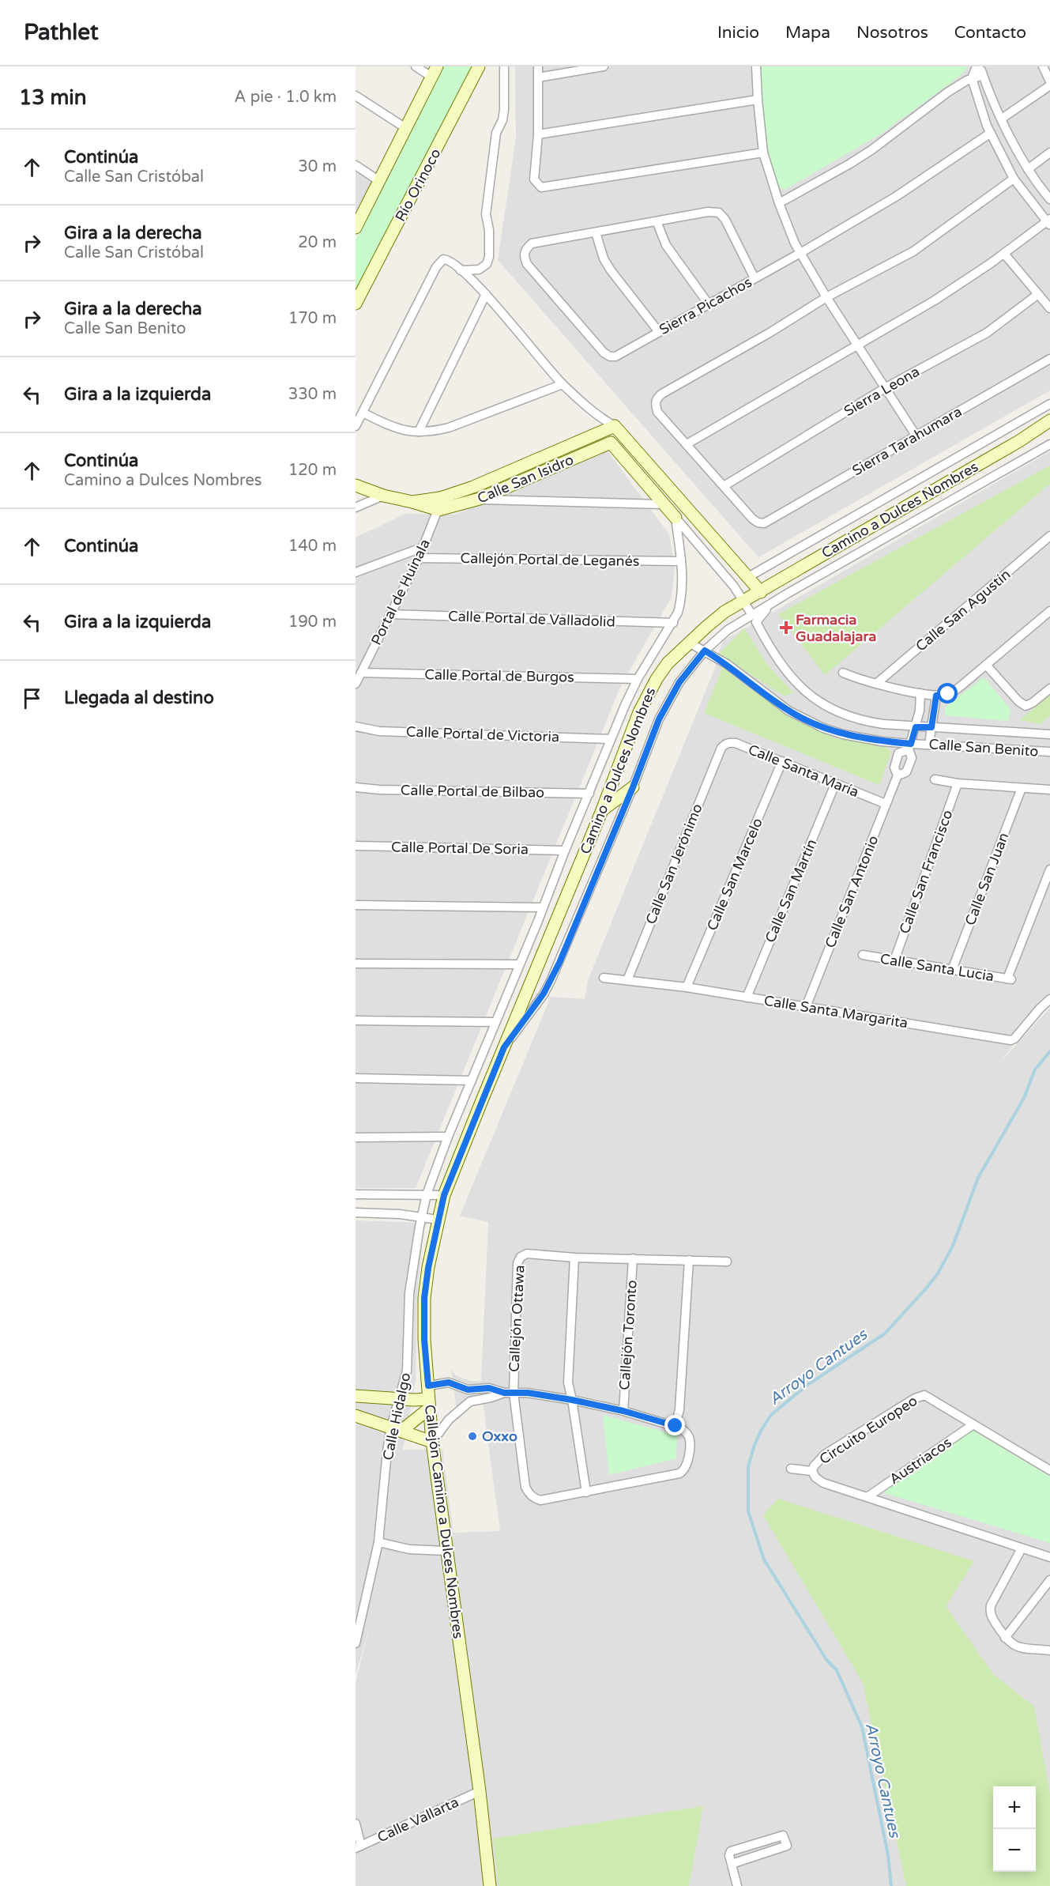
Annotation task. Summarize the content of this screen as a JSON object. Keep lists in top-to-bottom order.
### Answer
{
  "streets": {
    "main road": [
      "Río Orinoco",
      "Calle San Isidro",
      "Camino a Dulces Nombres",
      "Callejón Camino a Dulces Nombres"
    ],
    "street": [
      "Sierra Picachos",
      "Sierra Leona",
      "Sierra Tarahumara",
      "Callejón Portal de Leganés",
      "Portal de Huinala",
      "Calle San Agustín",
      "Calle Portal de Valladolid",
      "Calle Portal de Burgos",
      "Calle Portal de Victoria",
      "Calle San Benito",
      "Calle Santa María",
      "Calle Portal de Bilbao",
      "Calle Portal De Soria",
      "Calle San Jerónimo",
      "Calle San Francisco",
      "Calle San Marcelo",
      "Calle San Juan",
      "Calle San Martín",
      "Calle San Antonio",
      "Calle Santa Lucia",
      "Calle Santa Margarita",
      "Callejón Ottawa",
      "Callejón Toronto",
      "Calle Hidalgo",
      "Circuito Europeo",
      "Austriacos",
      "Calle Vallarta"
    ]
  },
  "crossings": [
    ["Sierra Leona", "Sierra Tarahumara"],
    ["Calle San Isidro", "Portal de Huinala"],
    ["Camino a Dulces Nombres", "Callejón Portal de Leganés"],
    ["Camino a Dulces Nombres", "Calle Portal de Valladolid"],
    ["Camino a Dulces Nombres", "Calle Portal de Burgos"],
    ["Camino a Dulces Nombres", "Calle Portal de Victoria"],
    ["Camino a Dulces Nombres", "Calle San Benito"],
    ["Camino a Dulces Nombres", "Calle Portal de Bilbao"],
    ["Camino a Dulces Nombres", "Calle Portal De Soria"],
    ["Camino a Dulces Nombres", "Calle Hidalgo"],
    ["Camino a Dulces Nombres", "Callejón Camino a Dulces Nombres"],
    ["Callejón Portal de Leganés", "Portal de Huinala"],
    ["Portal de Huinala", "Calle Portal de Valladolid"],
    ["Portal de Huinala", "Calle Portal de Burgos"],
    ["Calle San Benito", "Calle San Antonio"],
    ["Calle Santa María", "Calle San Jerónimo"],
    ["Calle Santa María", "Calle San Marcelo"],
    ["Calle Santa María", "Calle San Martín"],
    ["Calle Santa María", "Calle San Antonio"],
    ["Calle San Jerónimo", "Calle Santa Margarita"],
    ["Calle San Francisco", "Calle Santa Lucia"],
    ["Calle San Marcelo", "Calle Santa Margarita"],
    ["Calle San Juan", "Calle Santa Lucia"],
    ["Calle San Martín", "Calle Santa Margarita"],
    ["Calle San Antonio", "Calle Santa Margarita"],
    ["Callejón Ottawa", "Callejón Toronto"],
    ["Circuito Europeo", "Austriacos"],
    ["Callejón Camino a Dulces Nombres", "Calle Vallarta"]
  ],
  "water": ["Arroyo Cantues"],
  "places": {
    "health": ["Farmacia Guadalajara"],
    "other": ["Oxxo"]
  },
  "page": {
    "header": "Pathlet",
    "nav": [
      "Inicio",
      "Mapa",
      "Nosotros",
      "Contacto"
    ],
    "heading": ["13 min", "A pie · 1.0 km"],
    "list": [
      ["Continúa", "Calle San Cristóbal", "30 m"],
      ["Gira a la derecha", "Calle San Cristóbal", "20 m"],
      ["Gira a la derecha", "Calle San Benito", "170 m"],
      ["Gira a la izquierda", "330 m"],
      ["Continúa", "Camino a Dulces Nombres", "120 m"],
      ["Continúa", "140 m"],
      ["Gira a la izquierda", "190 m"],
      "Llegada al destino"
    ],
    "map_buttons": ["+", "−"]
  }
}
